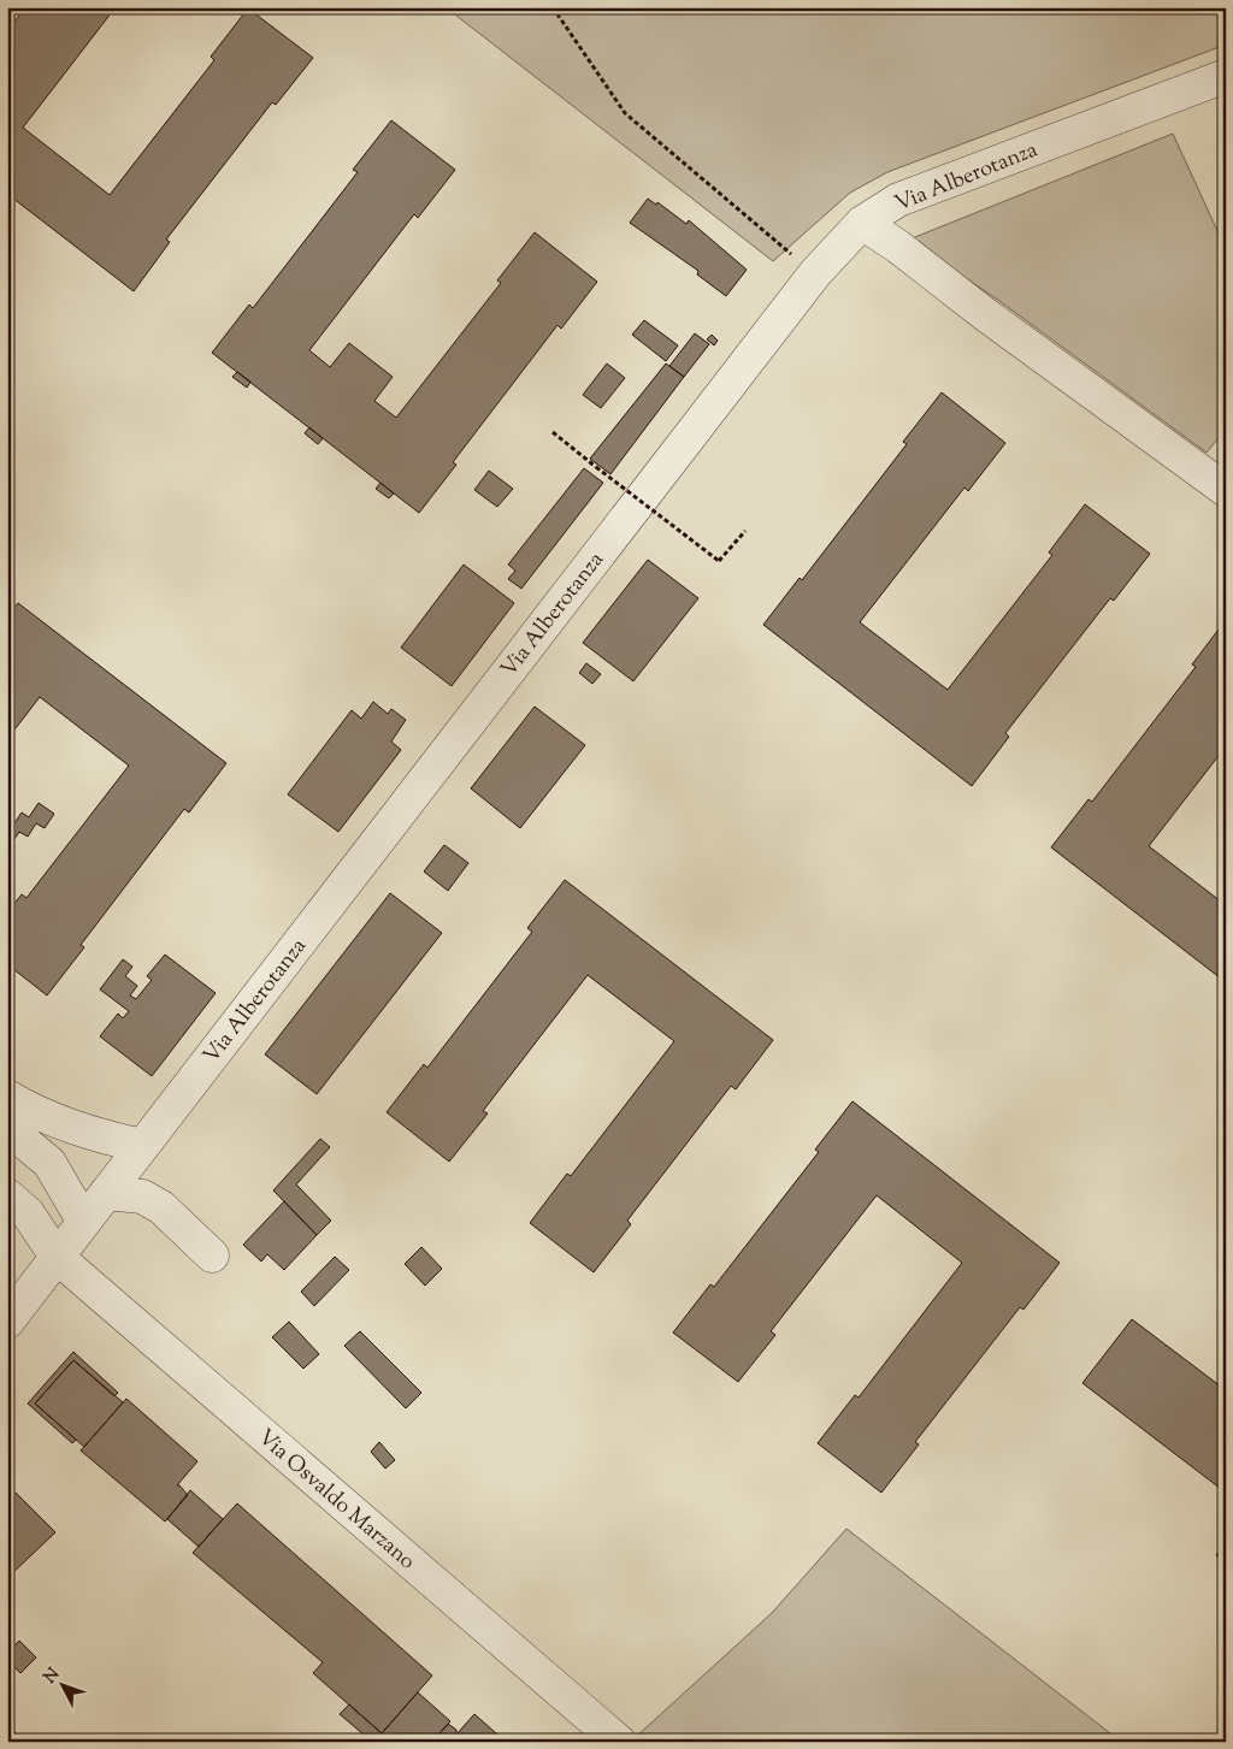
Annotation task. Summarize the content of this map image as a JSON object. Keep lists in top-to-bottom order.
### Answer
{
  "streets": {
    "street": ["Via Alberotanza", "Via Osvaldo Marzano"]
  },
  "crossings": [
    ["Via Alberotanza", "Via Osvaldo Marzano"]
  ],
  "north": "top left"
}
